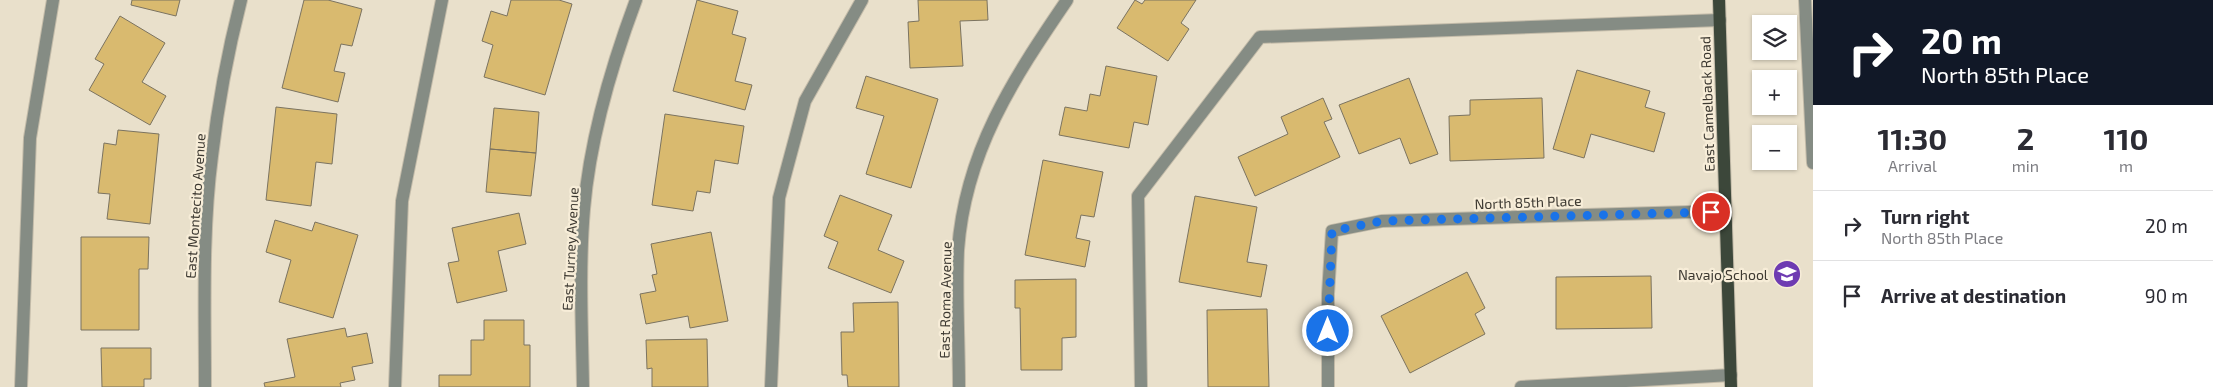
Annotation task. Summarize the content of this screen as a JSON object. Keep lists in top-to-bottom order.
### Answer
{
  "streets": {
    "main road": ["East Camelback Road"],
    "street": [
      "North 85th Place",
      "East Montecito Avenue",
      "East Turney Avenue",
      "East Roma Avenue"
    ]
  },
  "crossings": [
    ["East Camelback Road", "North 85th Place"]
  ],
  "places": {
    "school or university": ["Navajo School"]
  },
  "page": {
    "turn": ["20 m", "North 85th Place"],
    "map_buttons": ["+", "−"],
    "eta": [
      "11:30",
      "Arrival",
      "2",
      "min",
      "110",
      "m"
    ],
    "list": [
      {
        "name": "Turn right",
        "note": "North 85th Place",
        "value": "20 m"
      },
      {
        "name": "Arrive at destination",
        "value": "90 m"
      }
    ]
  }
}
